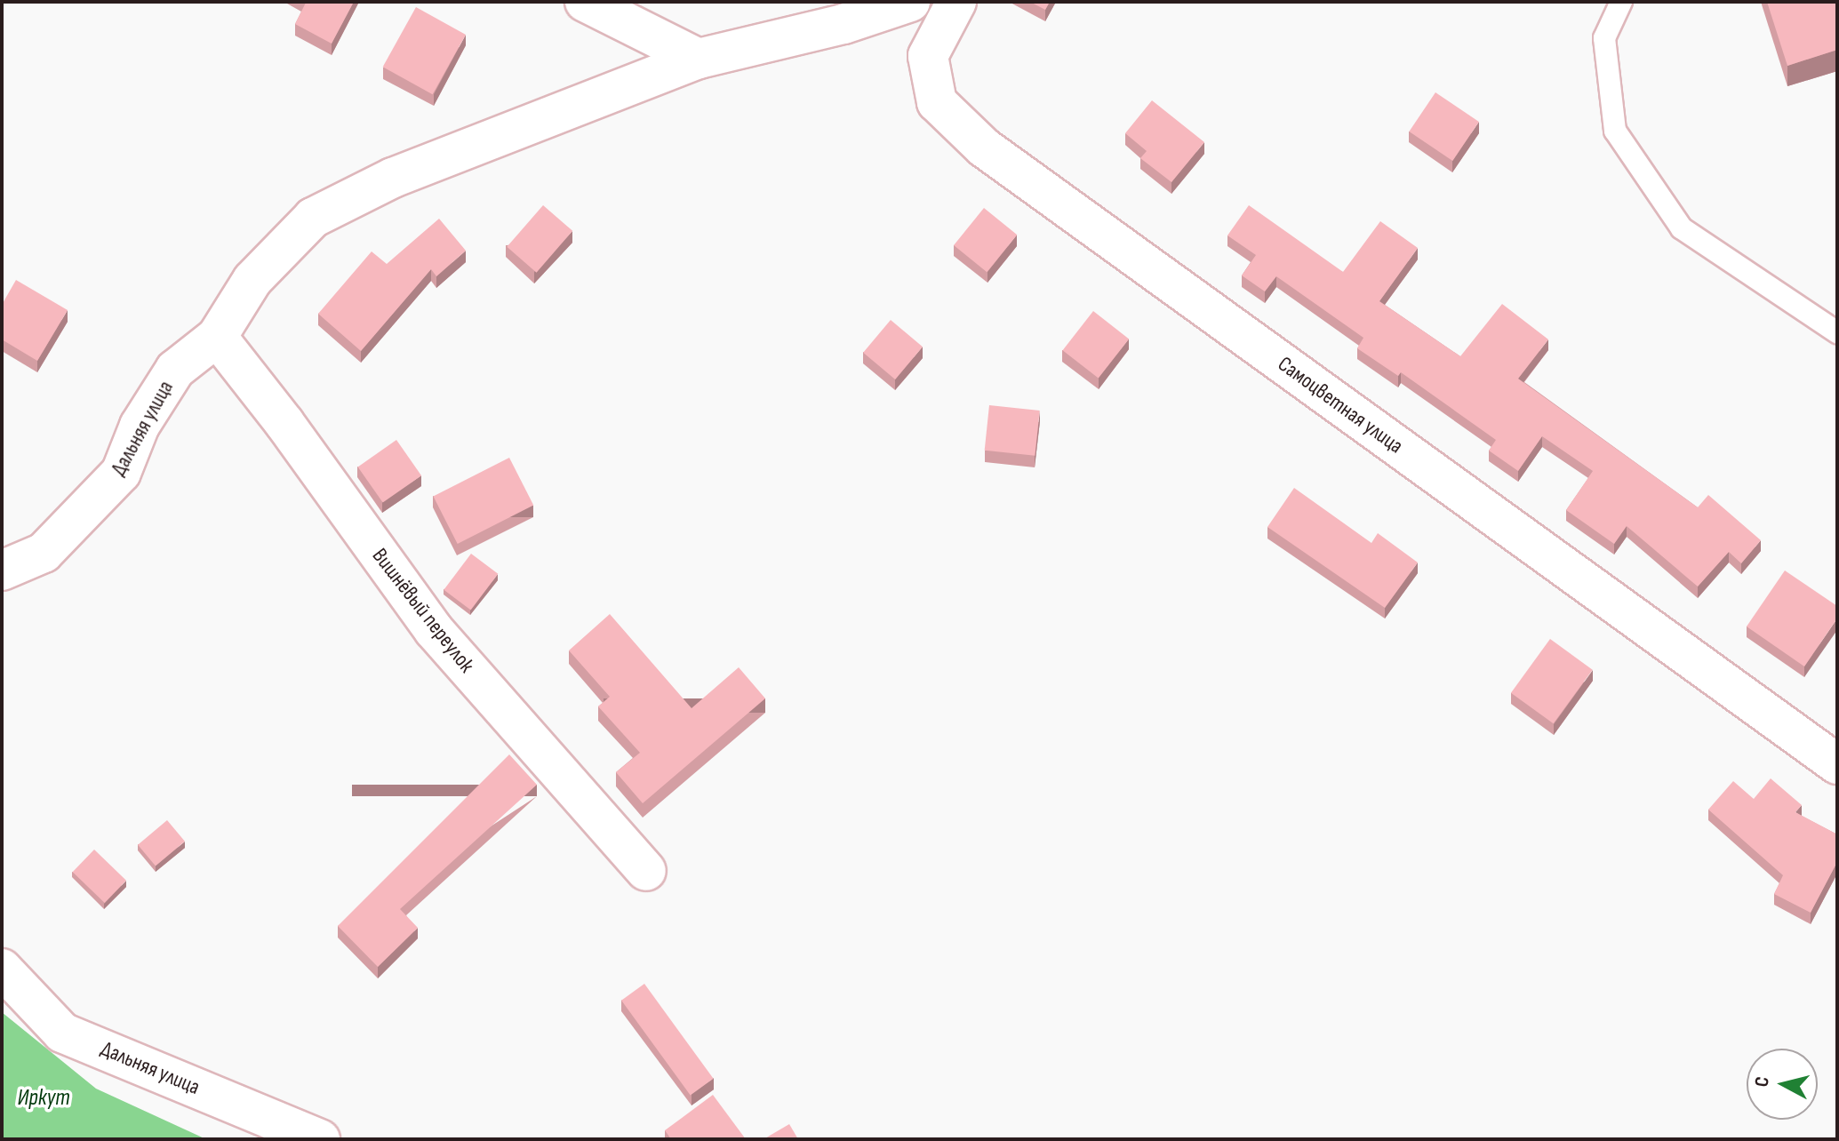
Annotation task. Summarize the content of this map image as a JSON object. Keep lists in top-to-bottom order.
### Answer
{
  "streets": {
    "street": ["Самоцветная улица", "Дальняя улица", "Вишнёвый переулок"]
  },
  "crossings": [
    ["Дальняя улица", "Вишнёвый переулок"]
  ],
  "water": ["Иркут"],
  "north": "left"
}
